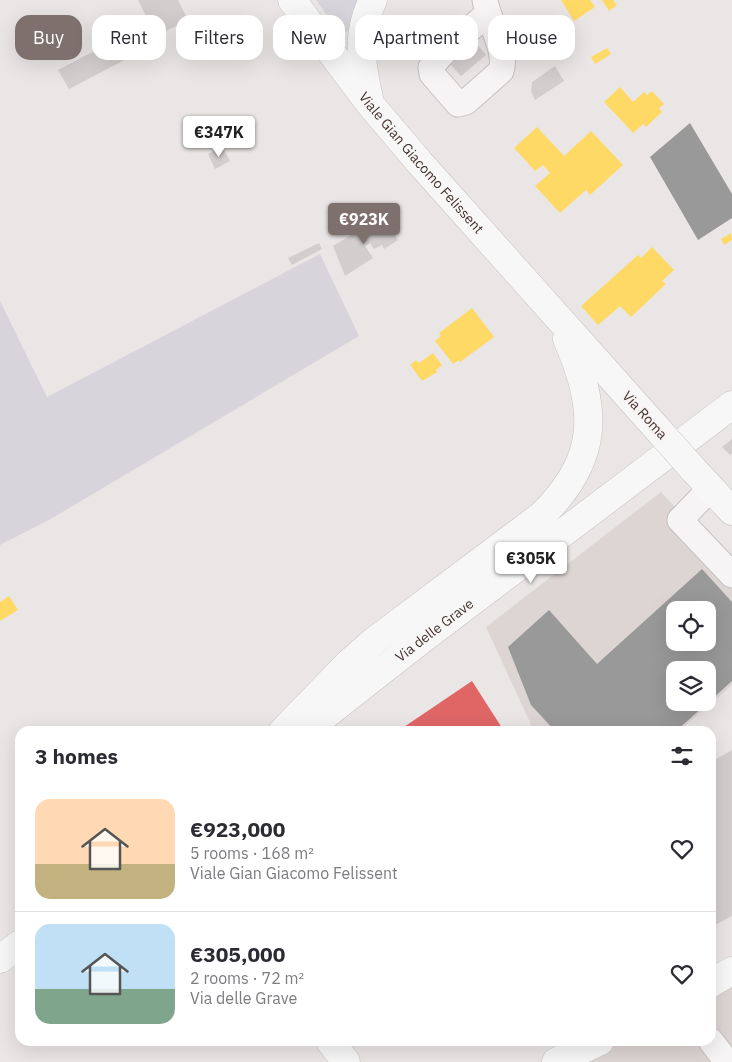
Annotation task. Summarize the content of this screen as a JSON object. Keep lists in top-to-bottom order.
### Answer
{
  "streets": {
    "main road": ["Viale Gian Giacomo Felissent", "Via Roma", "Via delle Grave"]
  },
  "crossings": [
    ["Viale Gian Giacomo Felissent", "Via Roma"]
  ],
  "page": {
    "chip": [
      "Buy",
      "Rent",
      "Filters",
      "New",
      "Apartment",
      "House"
    ],
    "price": ["€347K", "€923K", "€305K"],
    "heading": "3 homes",
    "list": [
      {
        "name": "€923,000",
        "note": "5 rooms · 168 m² · Viale Gian Giacomo Felissent"
      },
      {
        "name": "€305,000",
        "note": "2 rooms · 72 m² · Via delle Grave"
      }
    ]
  }
}
